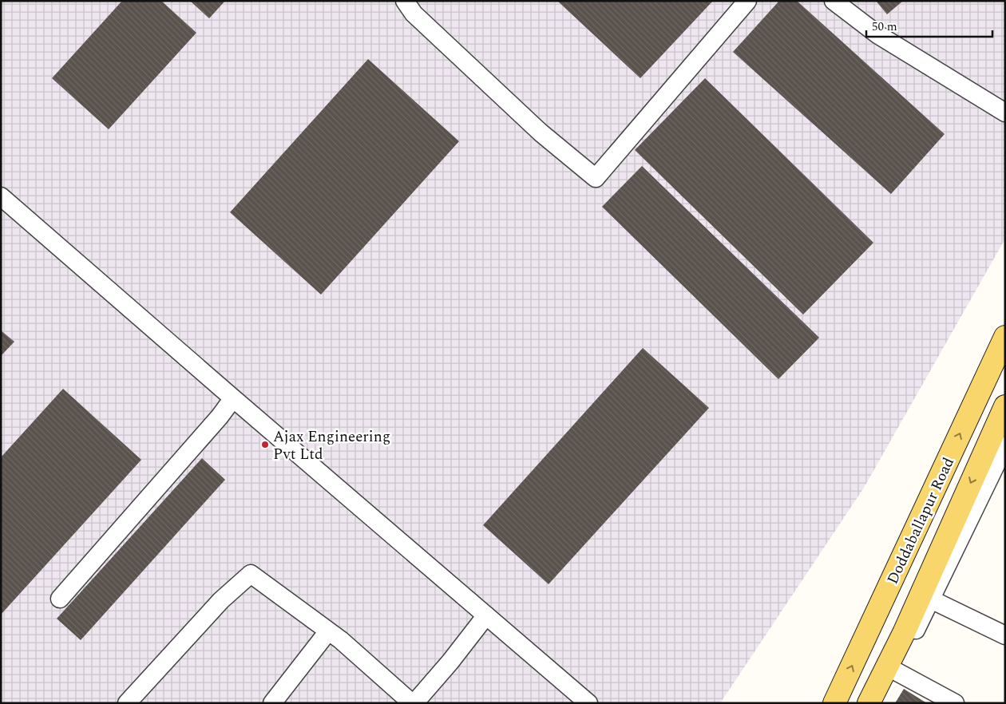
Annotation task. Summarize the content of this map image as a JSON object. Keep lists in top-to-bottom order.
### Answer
{
  "streets": {
    "main road": ["Doddaballapur Road"]
  },
  "places": ["Ajax Engineering Pvt Ltd"],
  "scale_bar": "50 m"
}
